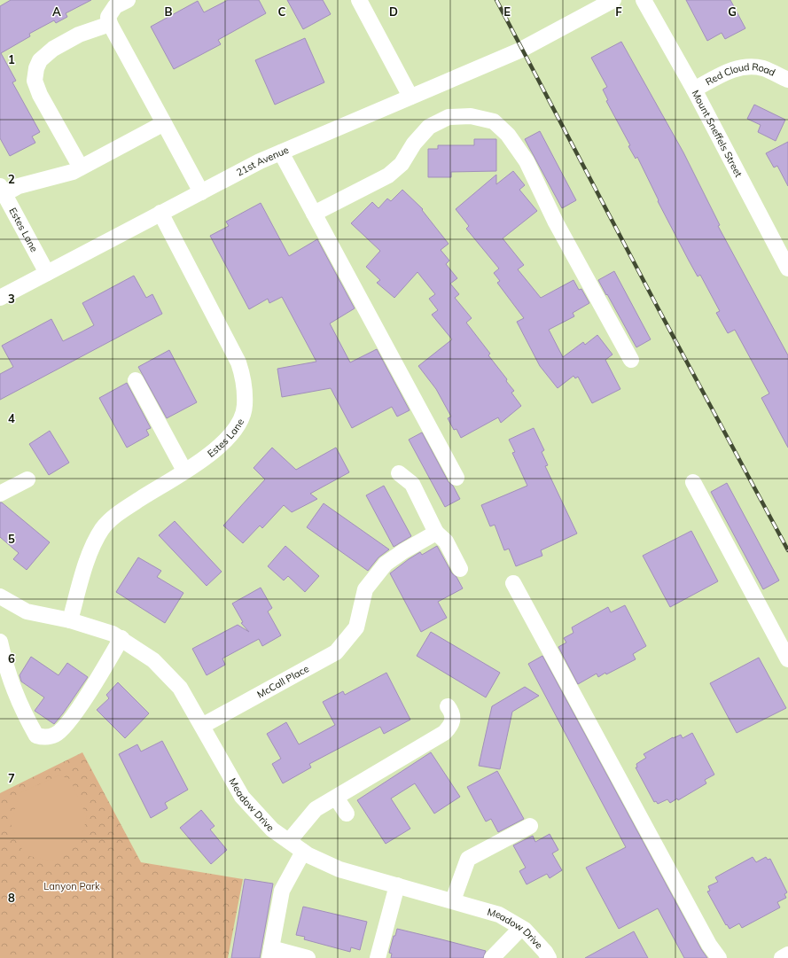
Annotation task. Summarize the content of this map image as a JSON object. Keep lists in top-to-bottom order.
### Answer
{
  "streets": {
    "street": [
      "Red Cloud Road",
      "Mount Sneffels Street",
      "21st Avenue",
      "Estes Lane",
      "McCall Place",
      "Meadow Drive"
    ]
  },
  "crossings": [
    ["Red Cloud Road", "Mount Sneffels Street"],
    ["21st Avenue", "Estes Lane"],
    ["Estes Lane", "Meadow Drive"],
    ["McCall Place", "Meadow Drive"]
  ],
  "parks": ["Lanyon Park"],
  "grid": {
    "columns": [
      "A",
      "B",
      "C",
      "D",
      "E",
      "F",
      "G"
    ],
    "rows": [
      "1",
      "2",
      "3",
      "4",
      "5",
      "6",
      "7",
      "8"
    ]
  }
}
